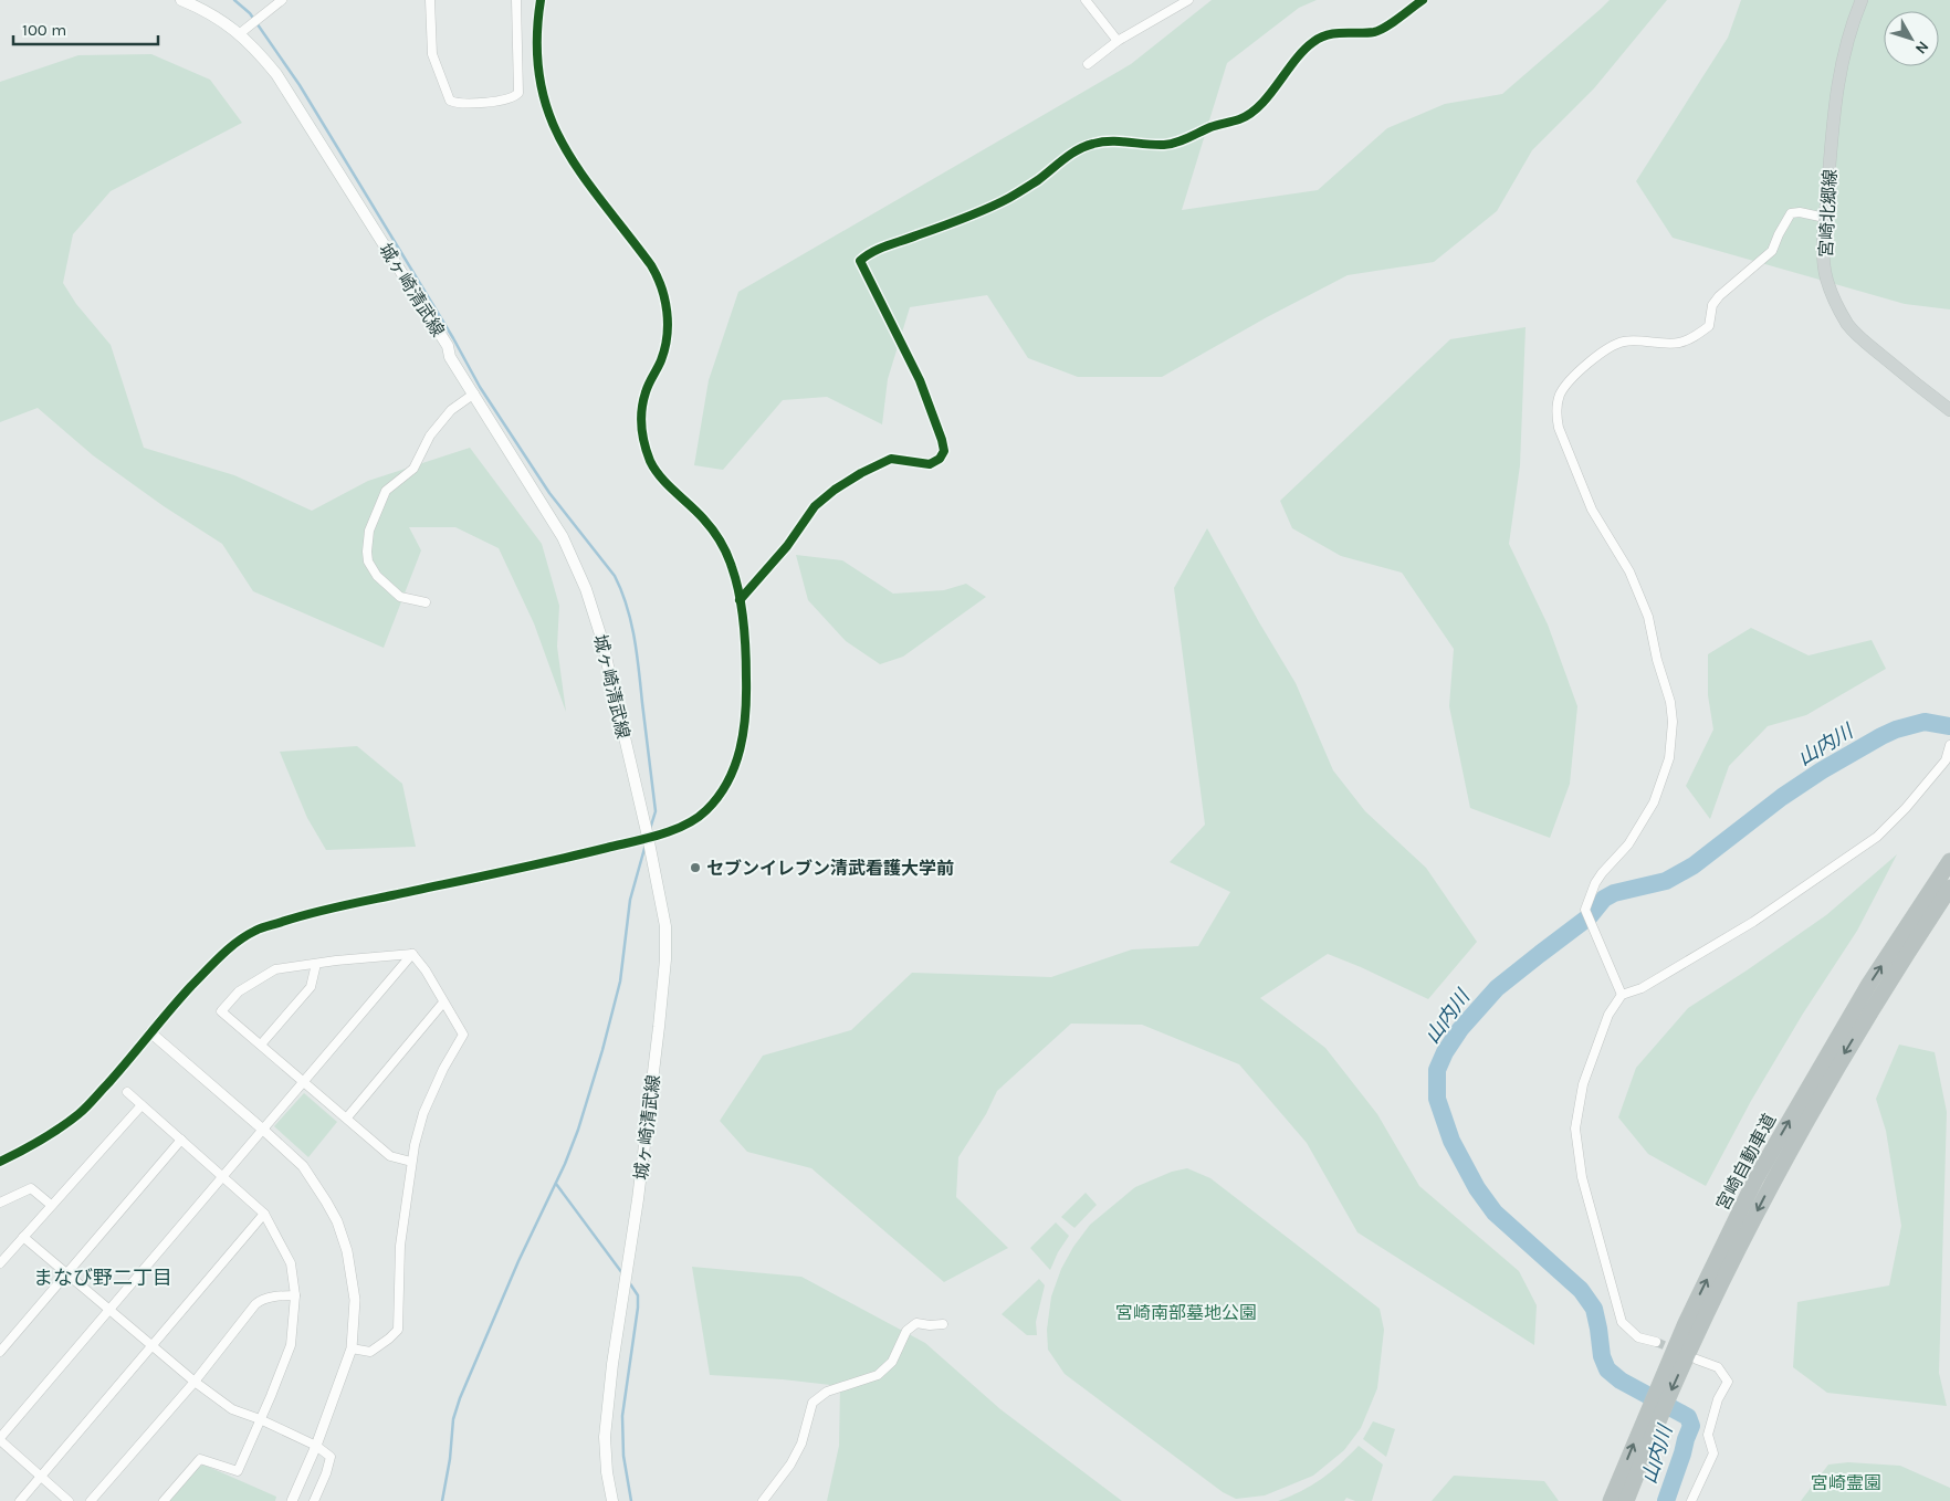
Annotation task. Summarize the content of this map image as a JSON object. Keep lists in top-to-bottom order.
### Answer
{
  "streets": {
    "highway": ["宮崎自動車道"],
    "main road": ["宮崎北郷線", "城ヶ崎清武線"]
  },
  "districts": ["まなび野二丁目"],
  "water": ["山内川"],
  "parks": ["宮崎南部墓地公園", "宮崎霊園"],
  "places": ["セブンイレブン清武看護大学前"],
  "scale_bar": "100 m",
  "north": "bottom right"
}
